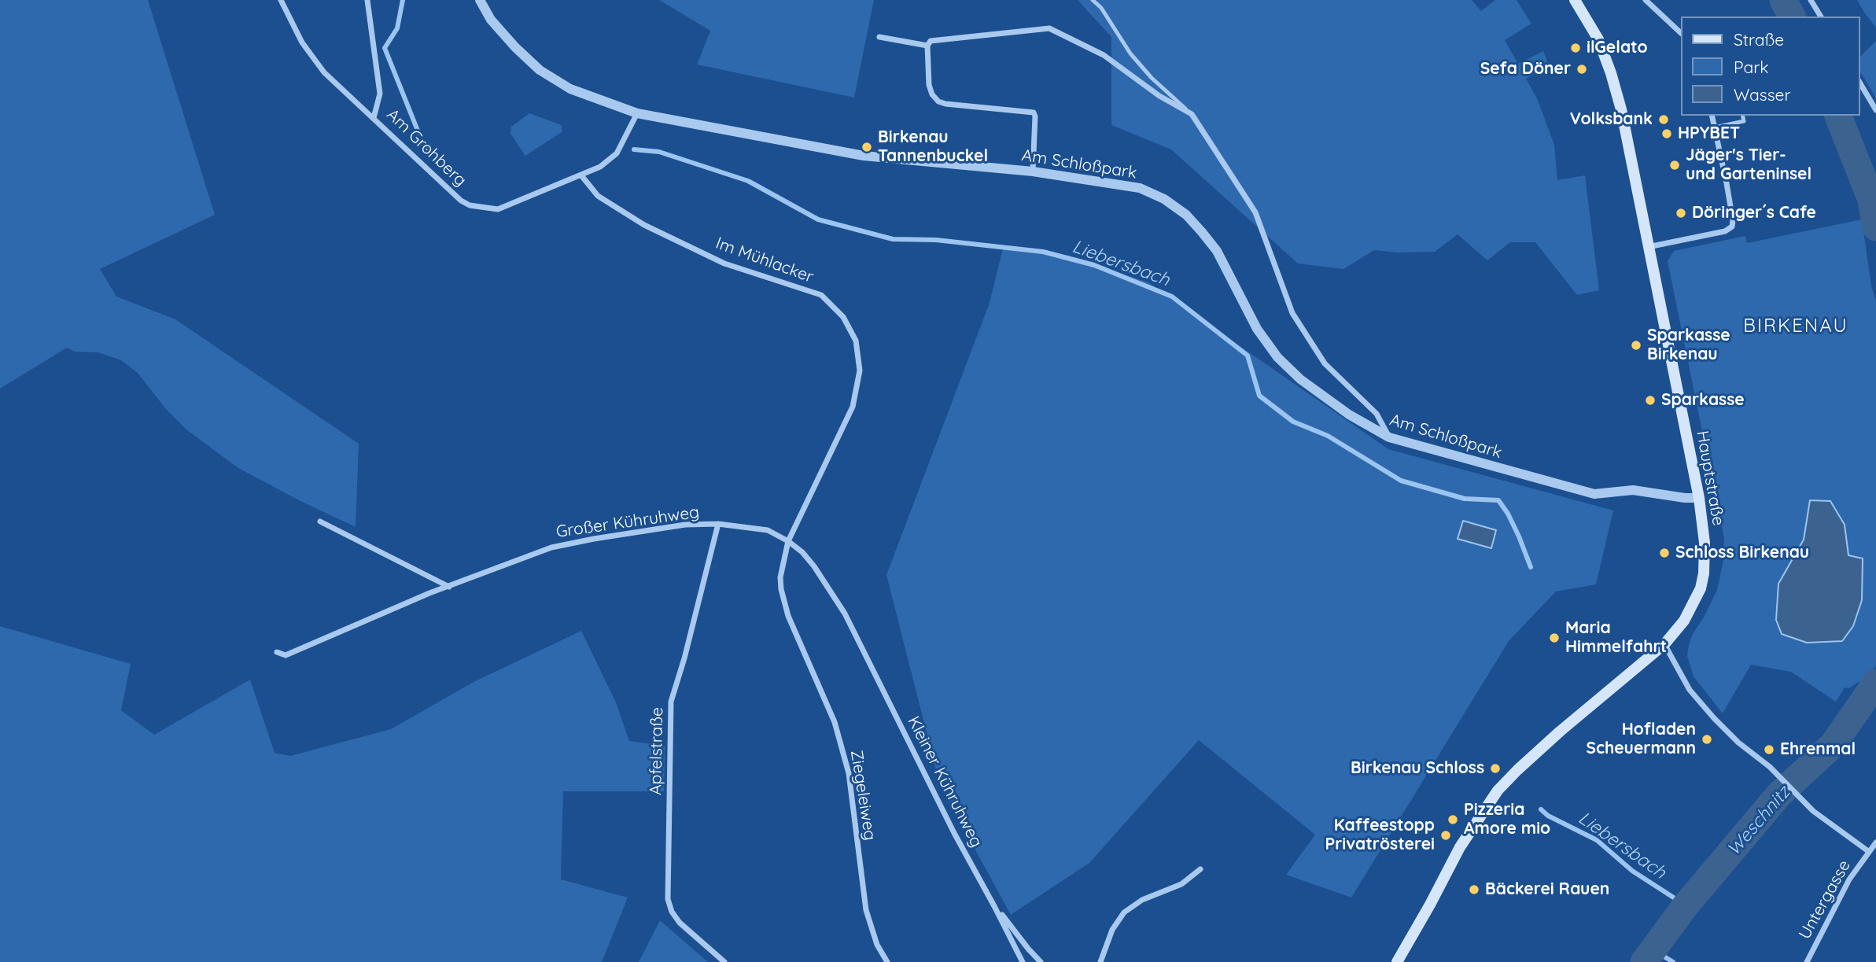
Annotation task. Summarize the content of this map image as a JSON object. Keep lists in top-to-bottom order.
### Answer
{
  "streets": {
    "main road": ["Hauptstraße"],
    "street": [
      "Am Grohberg",
      "Am Schloßpark",
      "Im Mühlacker",
      "Großer Kühruhweg",
      "Apfelstraße",
      "Kleiner Kühruhweg",
      "Ziegeleiweg",
      "Untergasse"
    ]
  },
  "crossings": [
    ["Am Grohberg", "Am Schloßpark"],
    ["Am Grohberg", "Im Mühlacker"],
    ["Am Schloßpark", "Hauptstraße"],
    ["Im Mühlacker", "Großer Kühruhweg"],
    ["Im Mühlacker", "Ziegeleiweg"],
    ["Großer Kühruhweg", "Apfelstraße"],
    ["Großer Kühruhweg", "Kleiner Kühruhweg"],
    ["Großer Kühruhweg", "Ziegeleiweg"]
  ],
  "districts": ["BIRKENAU"],
  "water": ["Liebersbach", "Weschnitz"],
  "places": [
    "ilGelato",
    "Sefa Döner",
    "Volksbank",
    "HPYBET",
    "Birkenau Tannenbuckel",
    "Jäger's Tier- und Garteninsel",
    "Döringer´s Cafe",
    "Sparkasse Birkenau",
    "Sparkasse",
    "Schloss Birkenau",
    "Maria Himmelfahrt",
    "Hofladen Scheuermann",
    "Ehrenmal",
    "Birkenau Schloss",
    "Pizzeria Amore mio",
    "Kaffeestopp Privatrösterei",
    "Bäckerei Rauen"
  ],
  "legend": ["Straße", "Park", "Wasser"]
}
